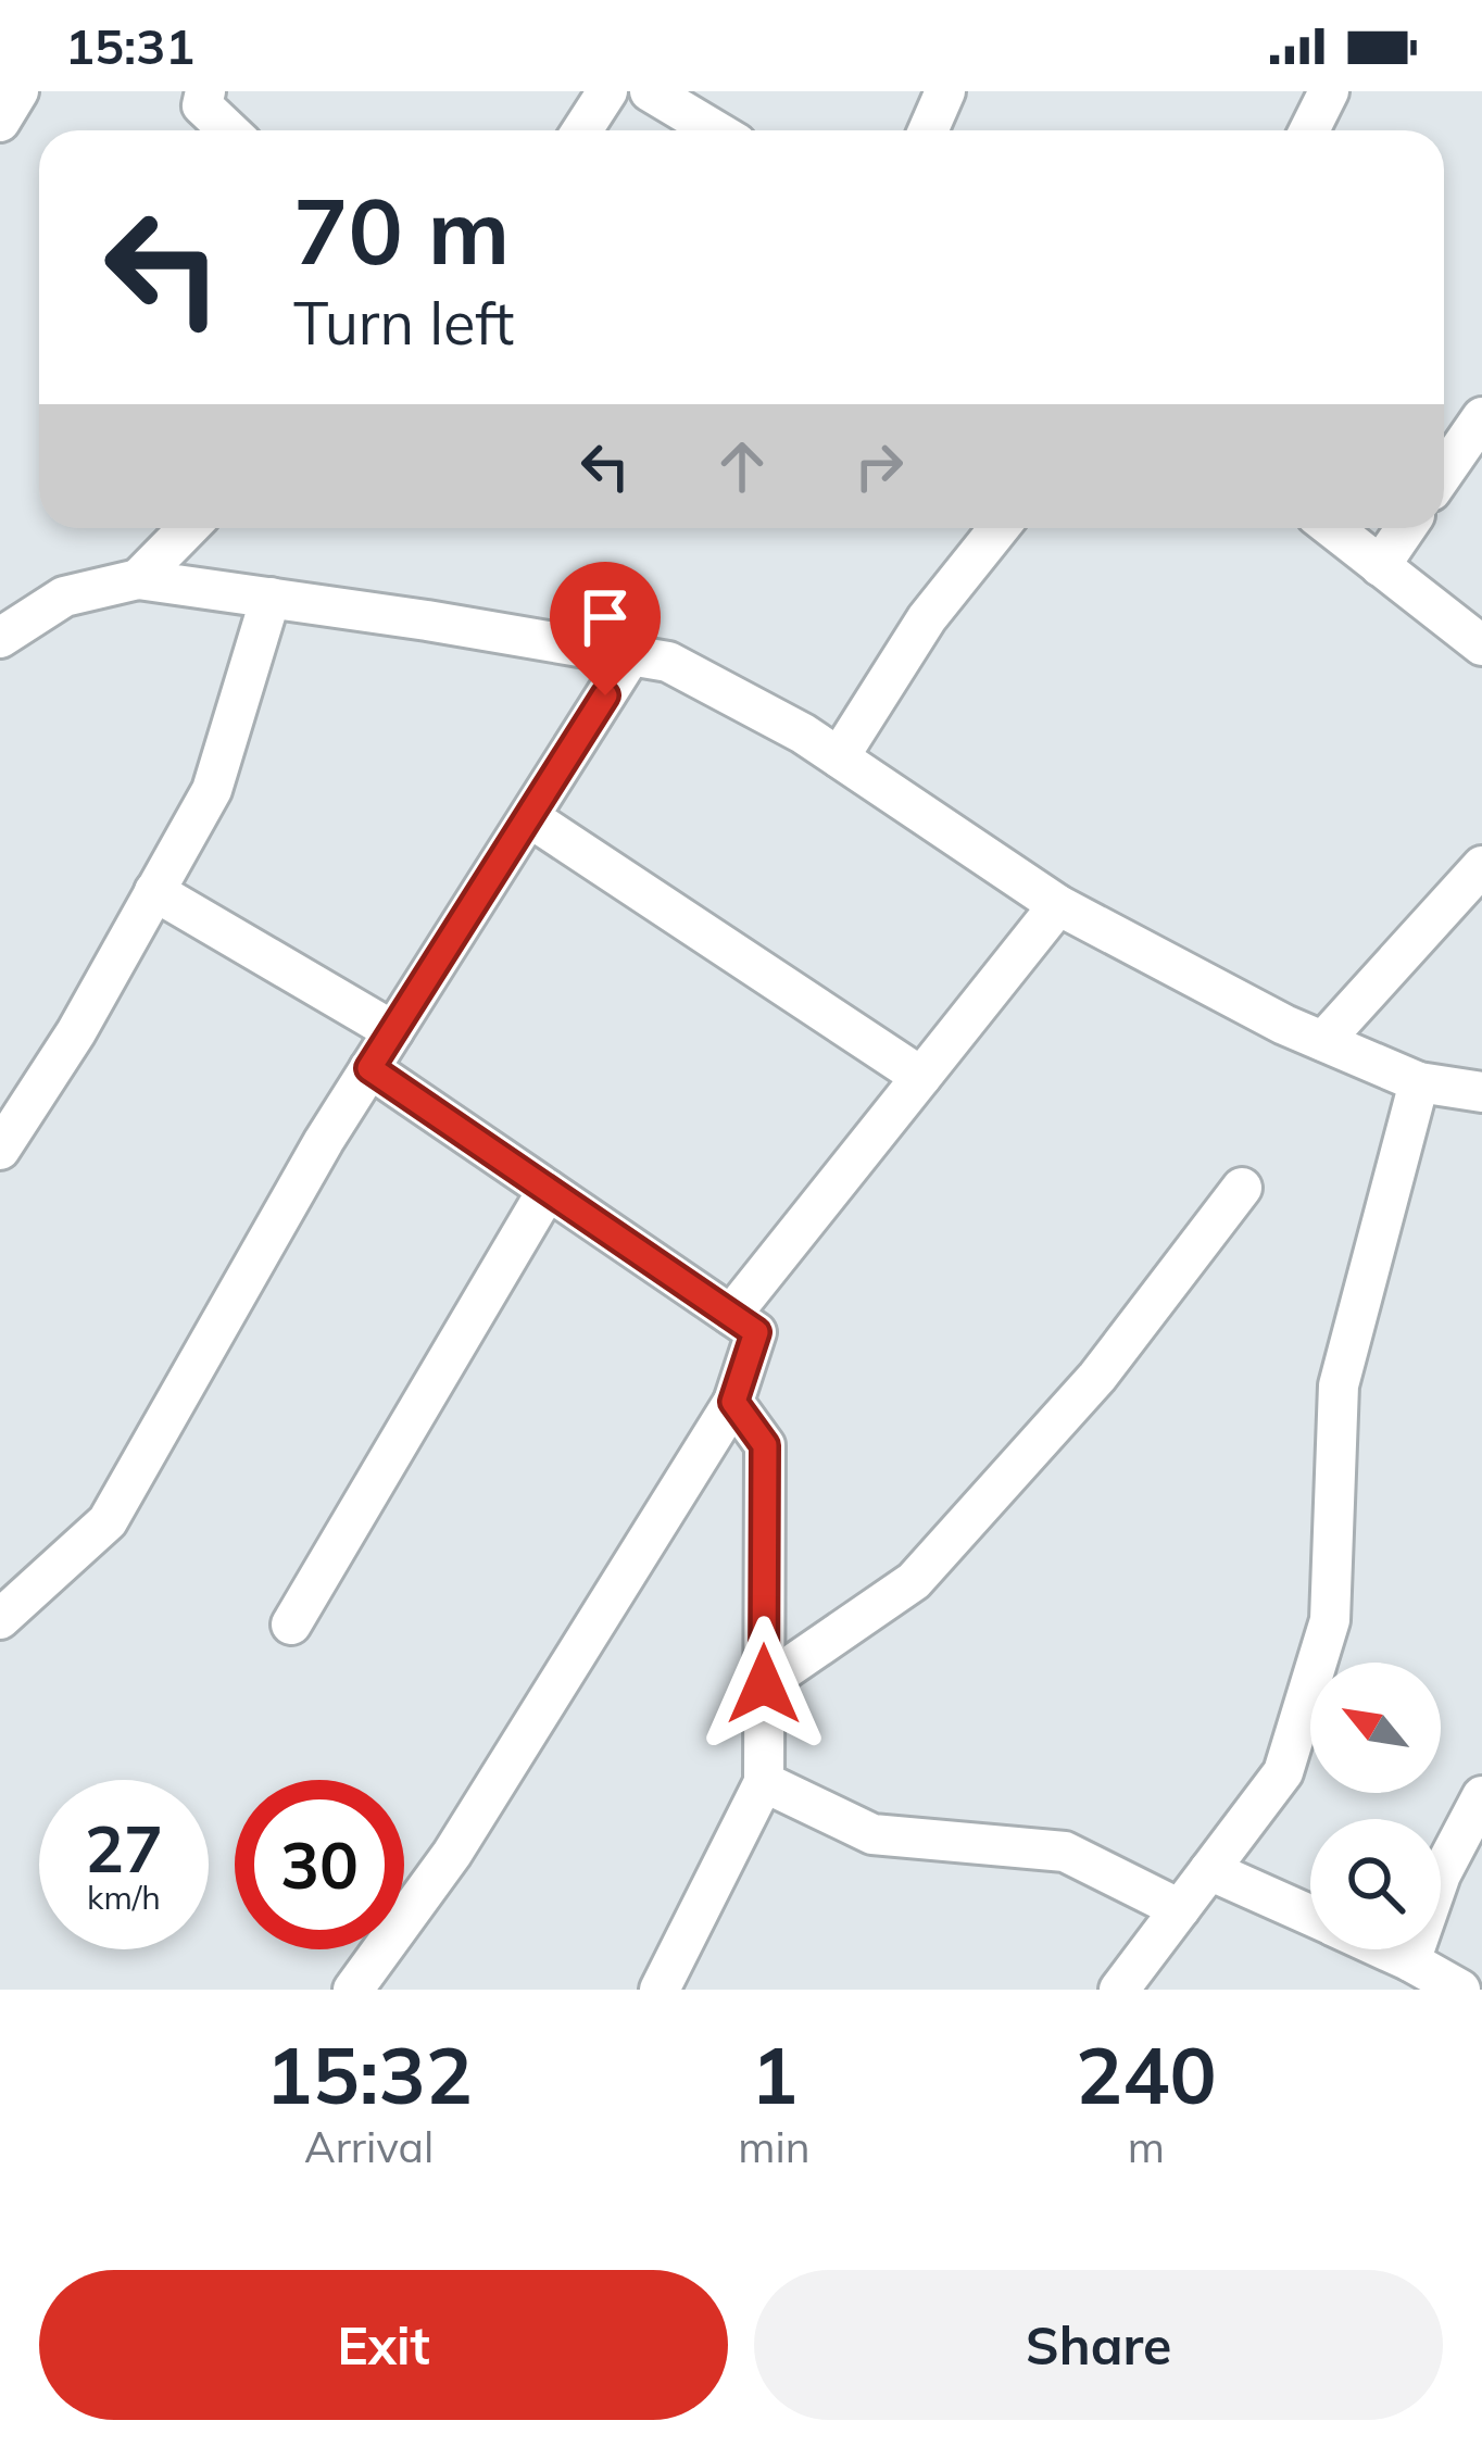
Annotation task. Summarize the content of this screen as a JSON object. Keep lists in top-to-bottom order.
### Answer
{
  "north": "top left",
  "page": {
    "status": "15:31",
    "turn": ["70 m", "Turn left"],
    "speed": "27 km/h",
    "limit": "30",
    "eta": [
      "15:32",
      "Arrival",
      "1",
      "min",
      "240",
      "m"
    ],
    "buttons": ["Exit", "Share"]
  }
}
